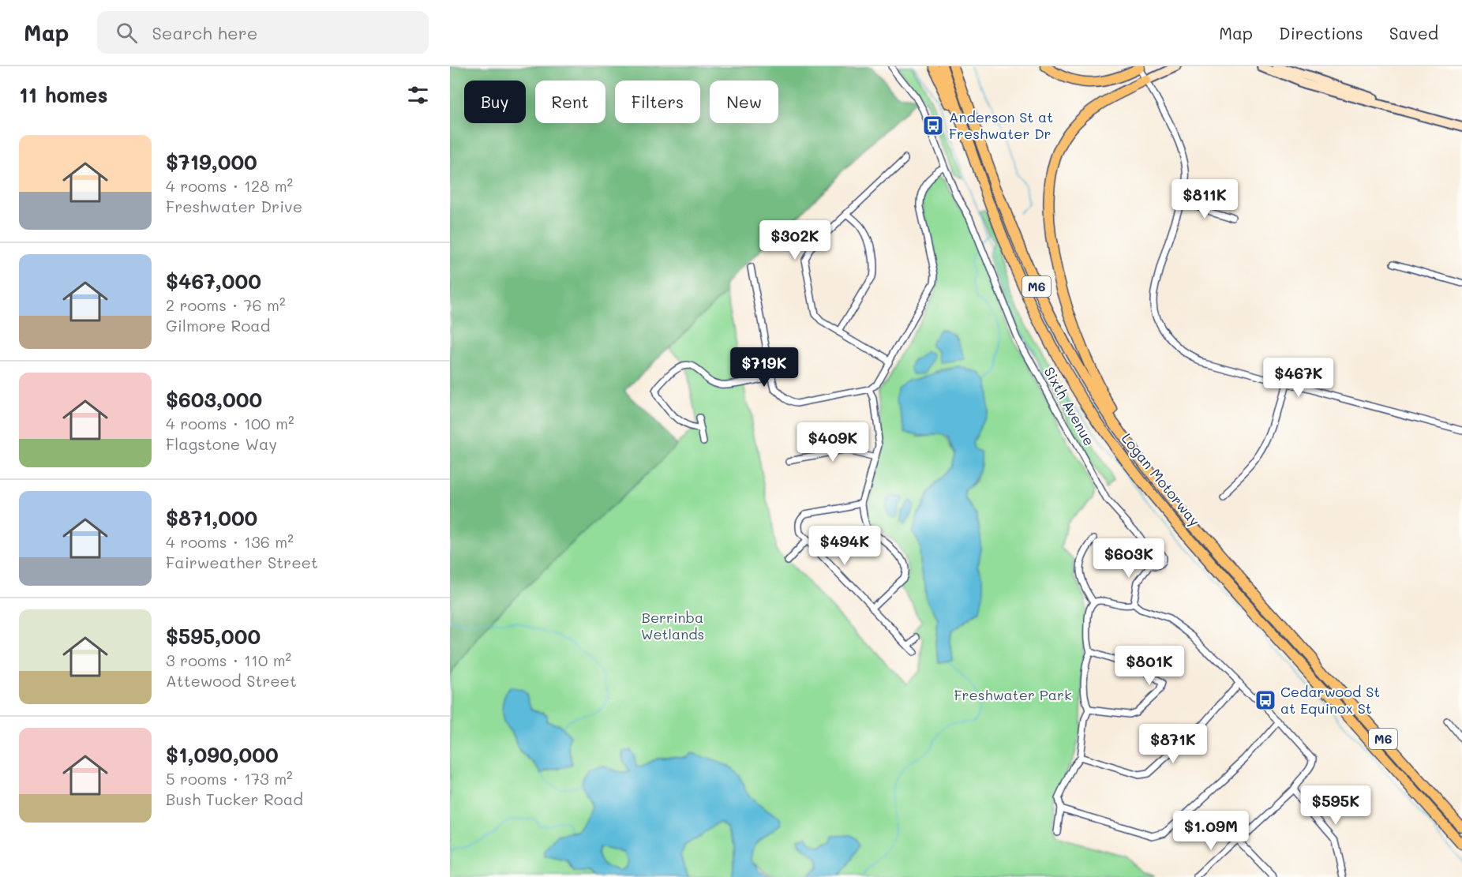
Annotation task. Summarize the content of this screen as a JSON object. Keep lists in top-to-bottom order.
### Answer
{
  "streets": {
    "highway": ["M6", "Logan Motorway"],
    "street": ["Sixth Avenue"]
  },
  "parks": ["Berrinba Wetlands", "Freshwater Park"],
  "places": {
    "bus stop": ["Anderson St at Freshwater Dr", "Cedarwood St at Equinox St"]
  },
  "page": {
    "header": "Map",
    "search": "Search here",
    "nav": ["Map", "Directions", "Saved"],
    "heading": "11 homes",
    "chip": [
      "Buy",
      "Rent",
      "Filters",
      "New"
    ],
    "list": [
      {
        "name": "$719,000",
        "note": "4 rooms · 128 m² · Freshwater Drive"
      },
      {
        "name": "$467,000",
        "note": "2 rooms · 76 m² · Gilmore Road"
      },
      {
        "name": "$603,000",
        "note": "4 rooms · 100 m² · Flagstone Way"
      },
      {
        "name": "$871,000",
        "note": "4 rooms · 136 m² · Fairweather Street"
      },
      {
        "name": "$595,000",
        "note": "3 rooms · 110 m² · Attewood Street"
      },
      {
        "name": "$1,090,000",
        "note": "5 rooms · 173 m² · Bush Tucker Road"
      }
    ],
    "price": [
      "$811K",
      "$302K",
      "$719K",
      "$467K",
      "$409K",
      "$494K",
      "$603K",
      "$801K",
      "$871K",
      "$595K",
      "$1.09M"
    ]
  }
}
